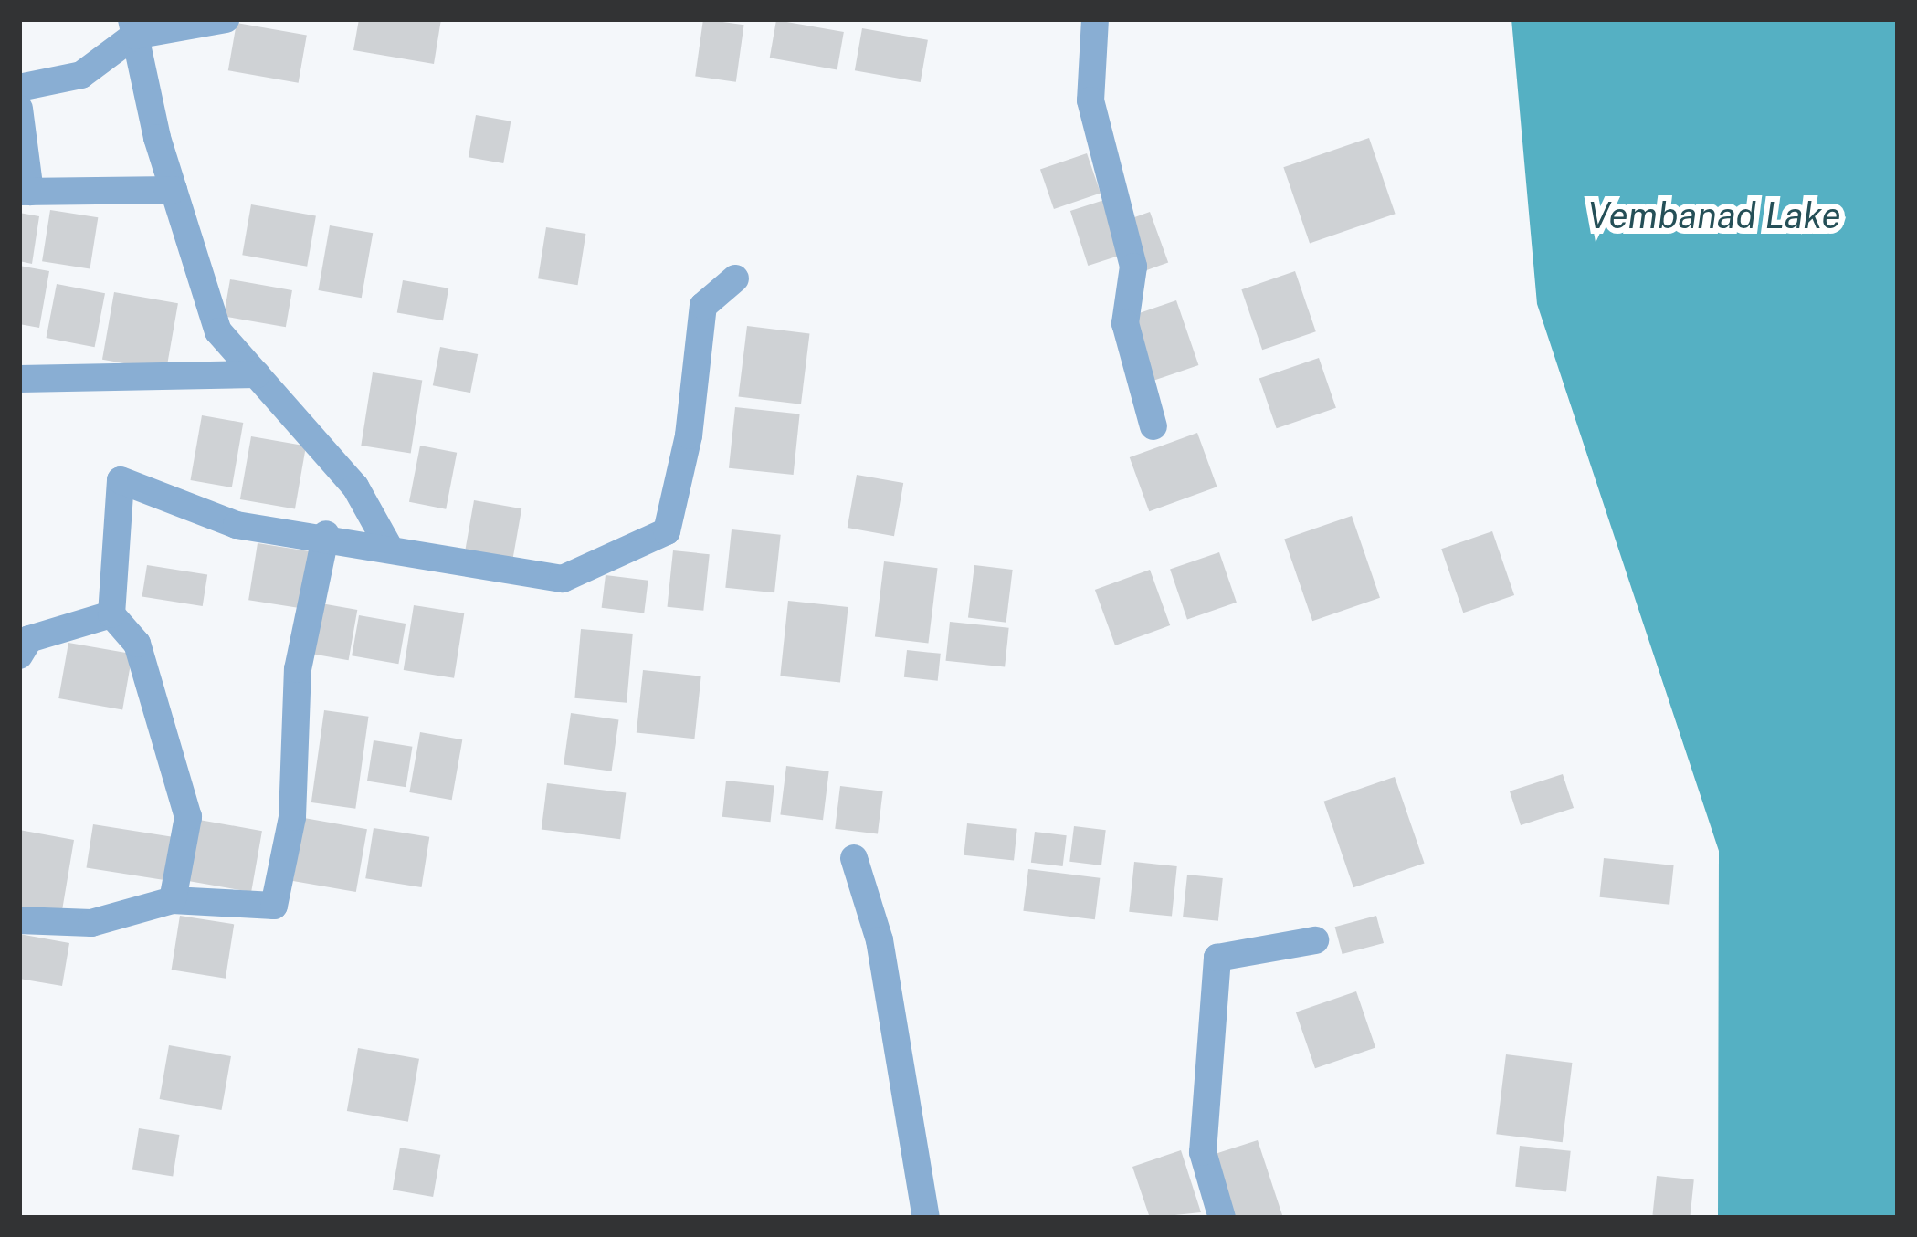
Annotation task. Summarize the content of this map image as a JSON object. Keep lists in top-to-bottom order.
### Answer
{
  "water": ["Vembanad Lake"]
}
